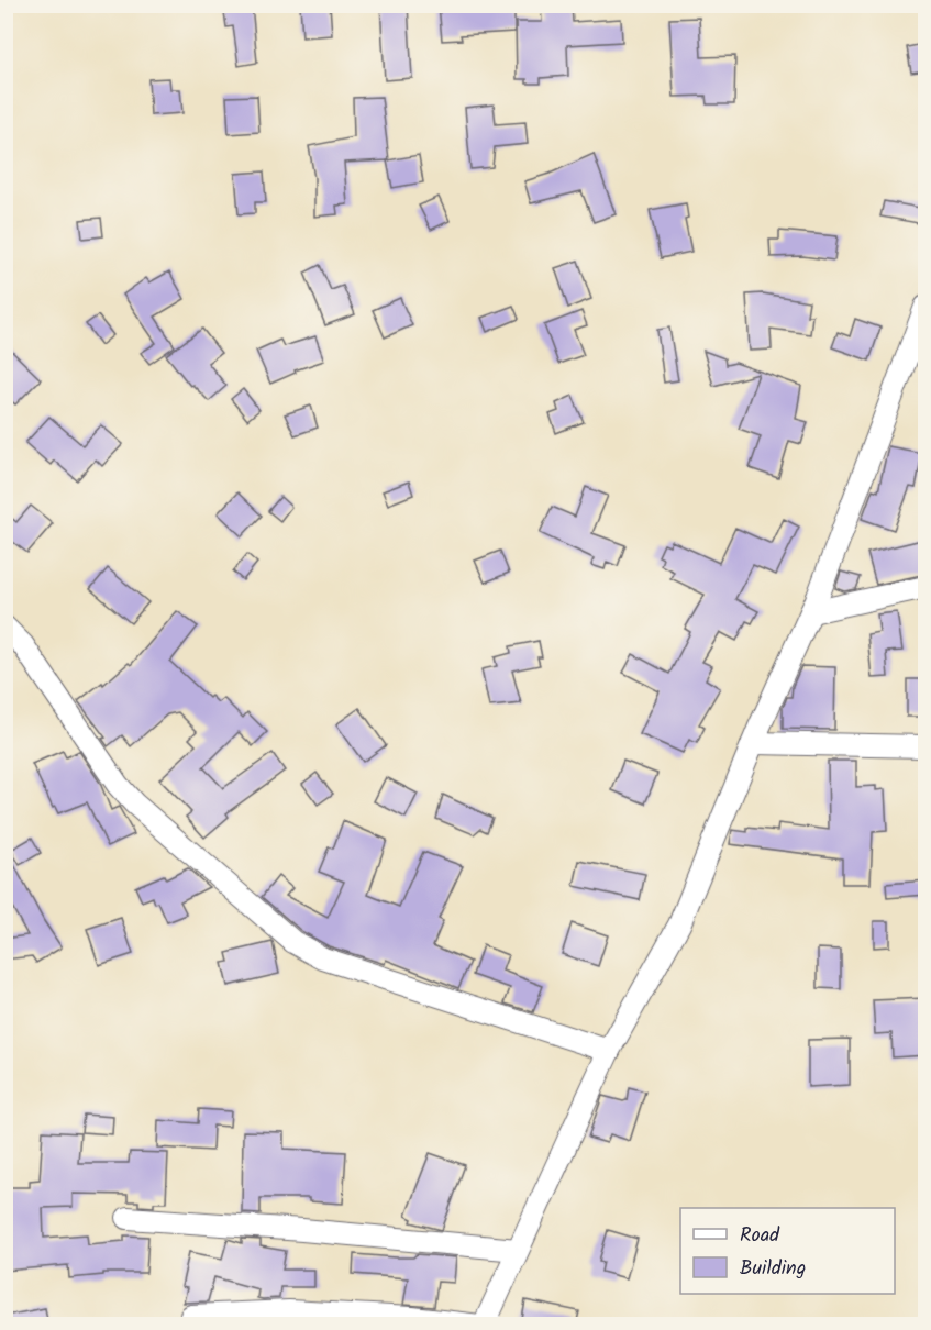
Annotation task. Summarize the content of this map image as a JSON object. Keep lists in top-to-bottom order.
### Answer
{
  "legend": ["Road", "Building"]
}
